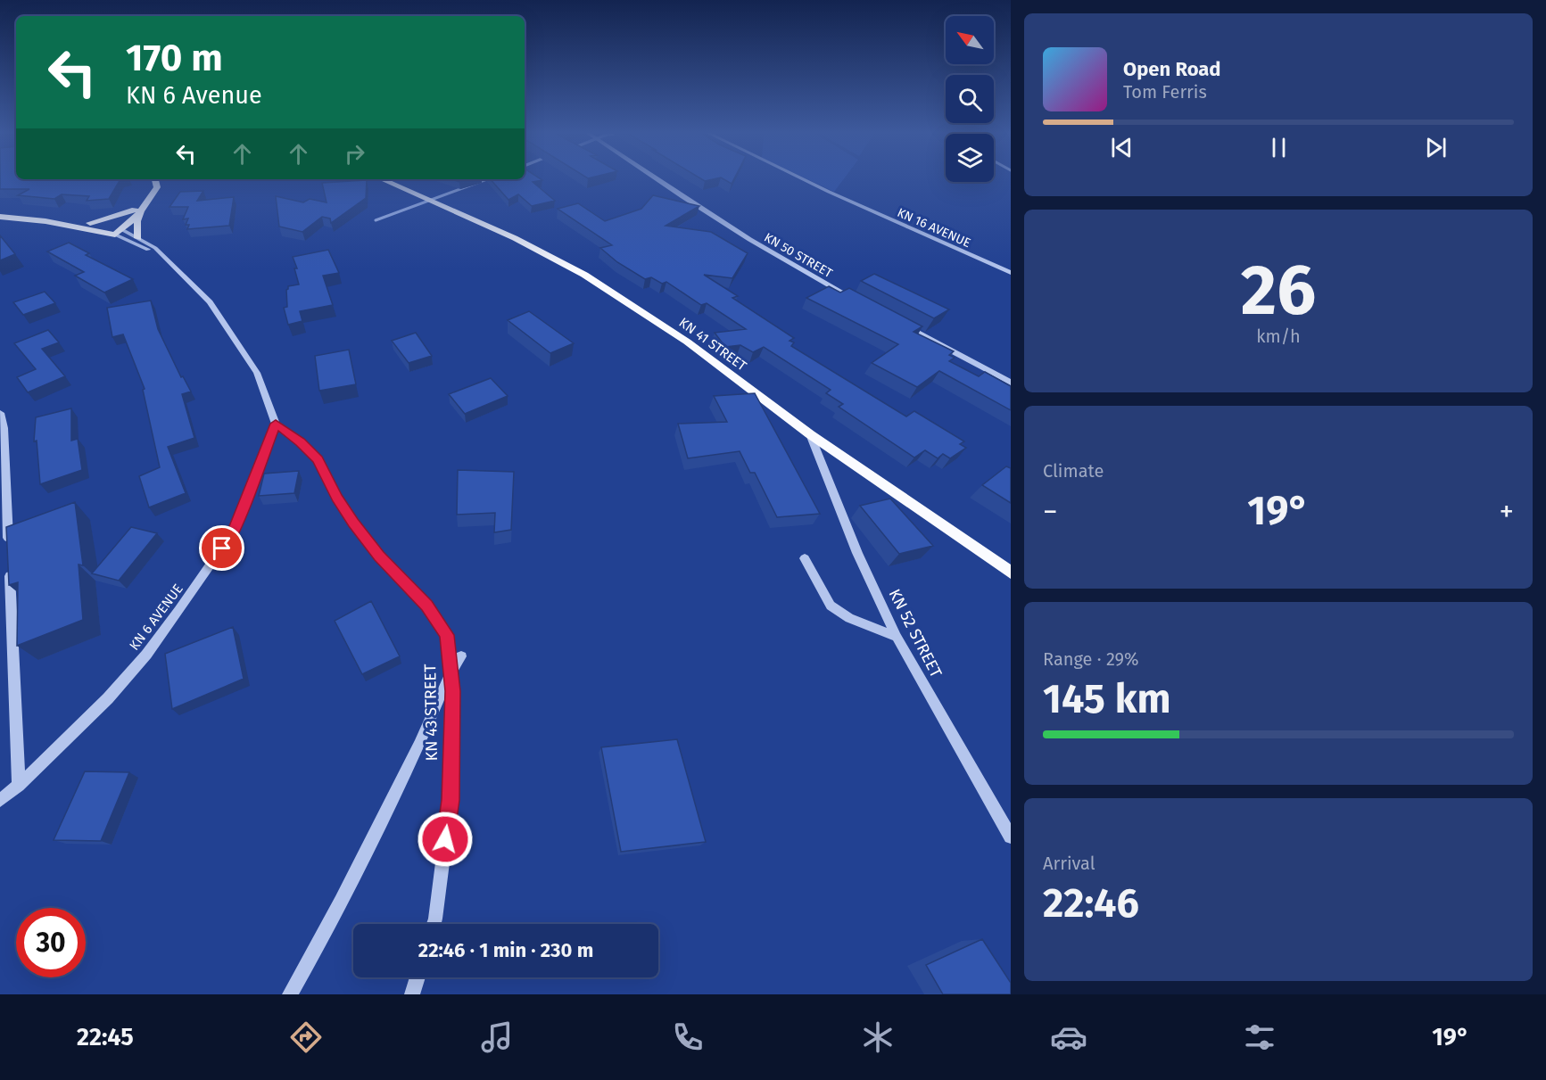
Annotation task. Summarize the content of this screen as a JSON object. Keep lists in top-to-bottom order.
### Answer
{
  "streets": {
    "main road": ["KN 41 STREET"],
    "street": [
      "KN 16 AVENUE",
      "KN 50 STREET",
      "KN 6 AVENUE",
      "KN 52 STREET",
      "KN 43 STREET"
    ]
  },
  "crossings": [
    ["KN 41 STREET", "KN 52 STREET"],
    ["KN 6 AVENUE", "KN 43 STREET"]
  ],
  "north": "top left",
  "page": {
    "turn": ["170 m", "KN 6 Avenue"],
    "song": ["Open Road", "Tom Ferris"],
    "tile": [
      ["26", "km/h"],
      "Climate",
      ["Range · 29%", "145 km"],
      ["Arrival", "22:46"]
    ],
    "heat": ["−", "19°", "+"],
    "limit": "30",
    "trip": "22:46 · 1 min · 230 m",
    "tabs": ["22:45", "19°"]
  }
}
